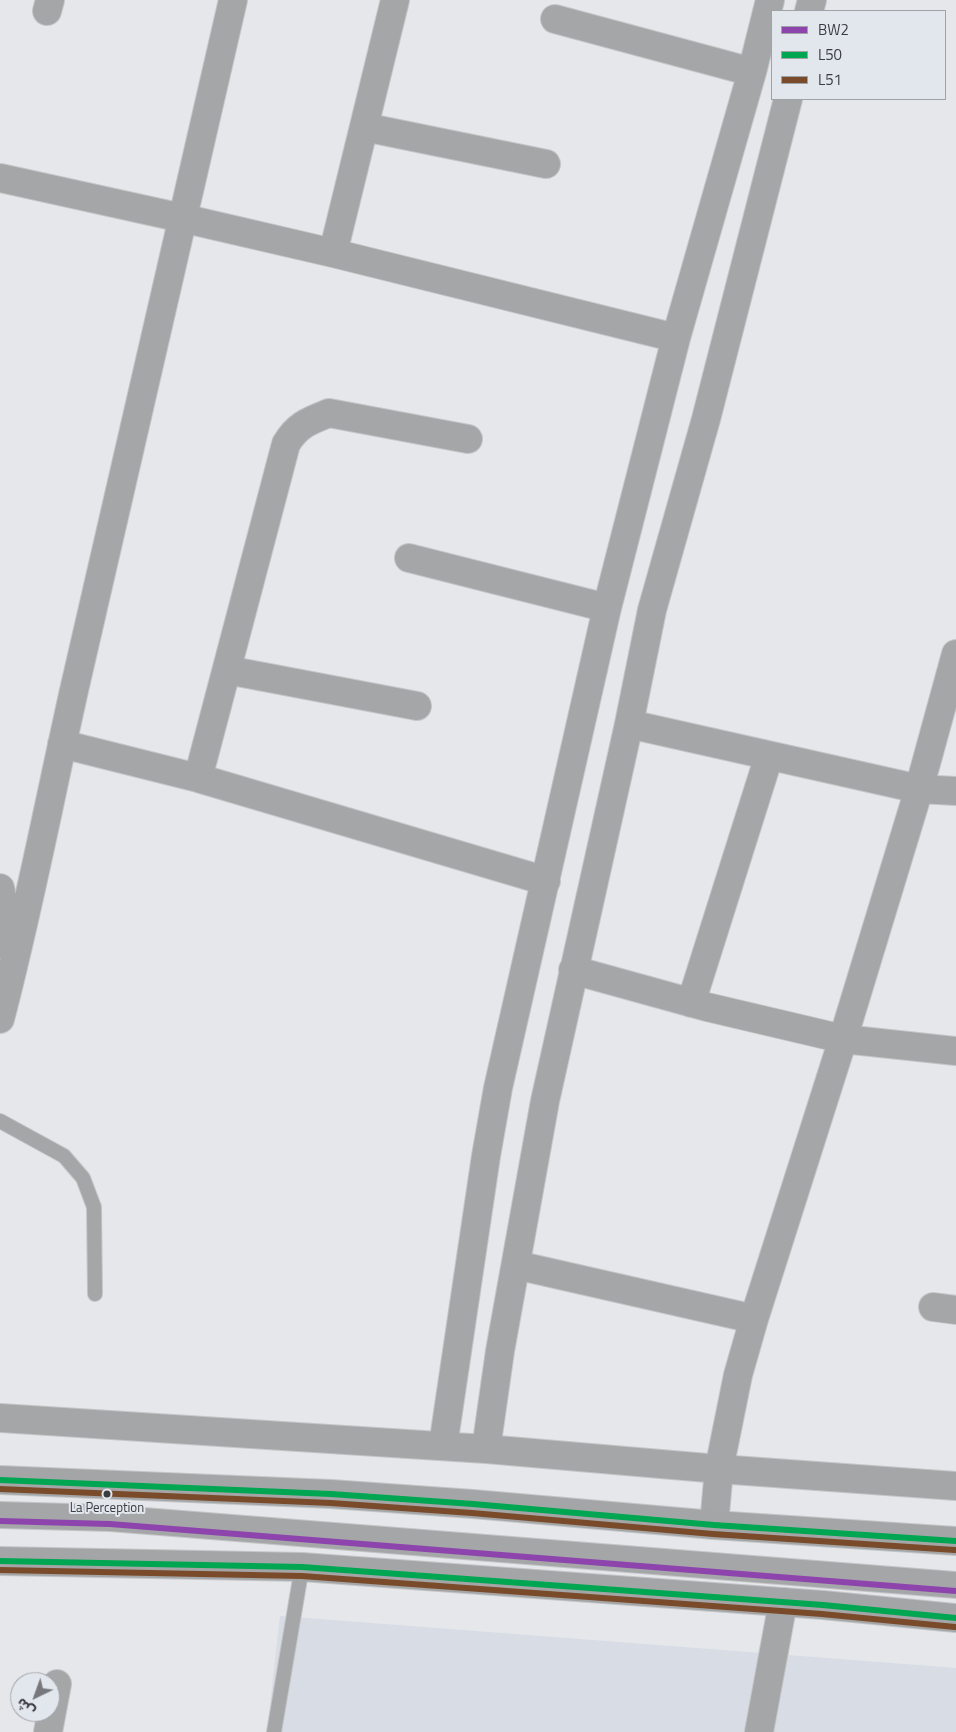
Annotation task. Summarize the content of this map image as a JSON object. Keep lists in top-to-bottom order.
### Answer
{
  "places": ["La Perception"],
  "lines": ["transit line L50", "transit line L51", "transit line BW2"],
  "legend": ["BW2", "L50", "L51"],
  "north": "bottom left"
}
